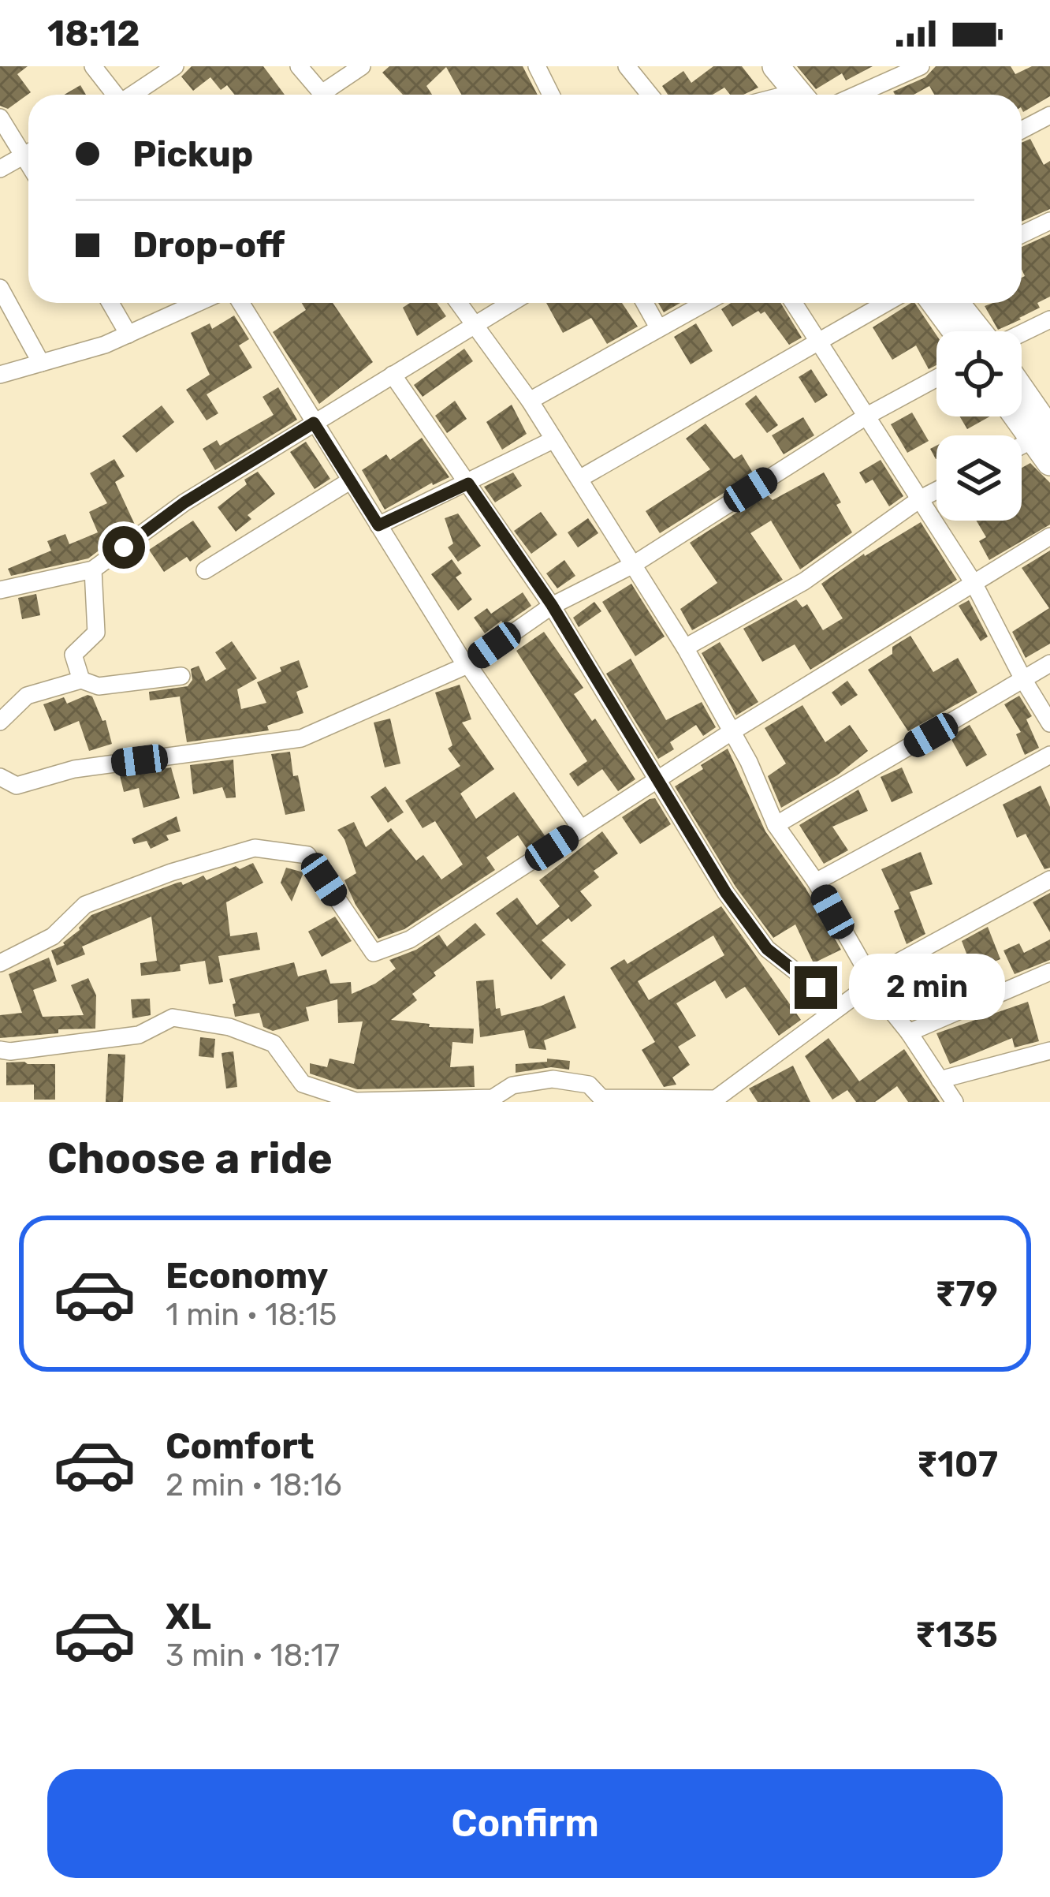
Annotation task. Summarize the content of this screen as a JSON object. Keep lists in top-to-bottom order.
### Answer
{
  "page": {
    "status": "18:12",
    "banner": ["Pickup", "Drop-off"],
    "bubble": "2 min",
    "heading": "Choose a ride",
    "list": [
      {
        "name": "Economy",
        "note": "1 min · 18:15",
        "value": "₹79"
      },
      {
        "name": "Comfort",
        "note": "2 min · 18:16",
        "value": "₹107"
      },
      {
        "name": "XL",
        "note": "3 min · 18:17",
        "value": "₹135"
      }
    ],
    "buttons": "Confirm"
  }
}
